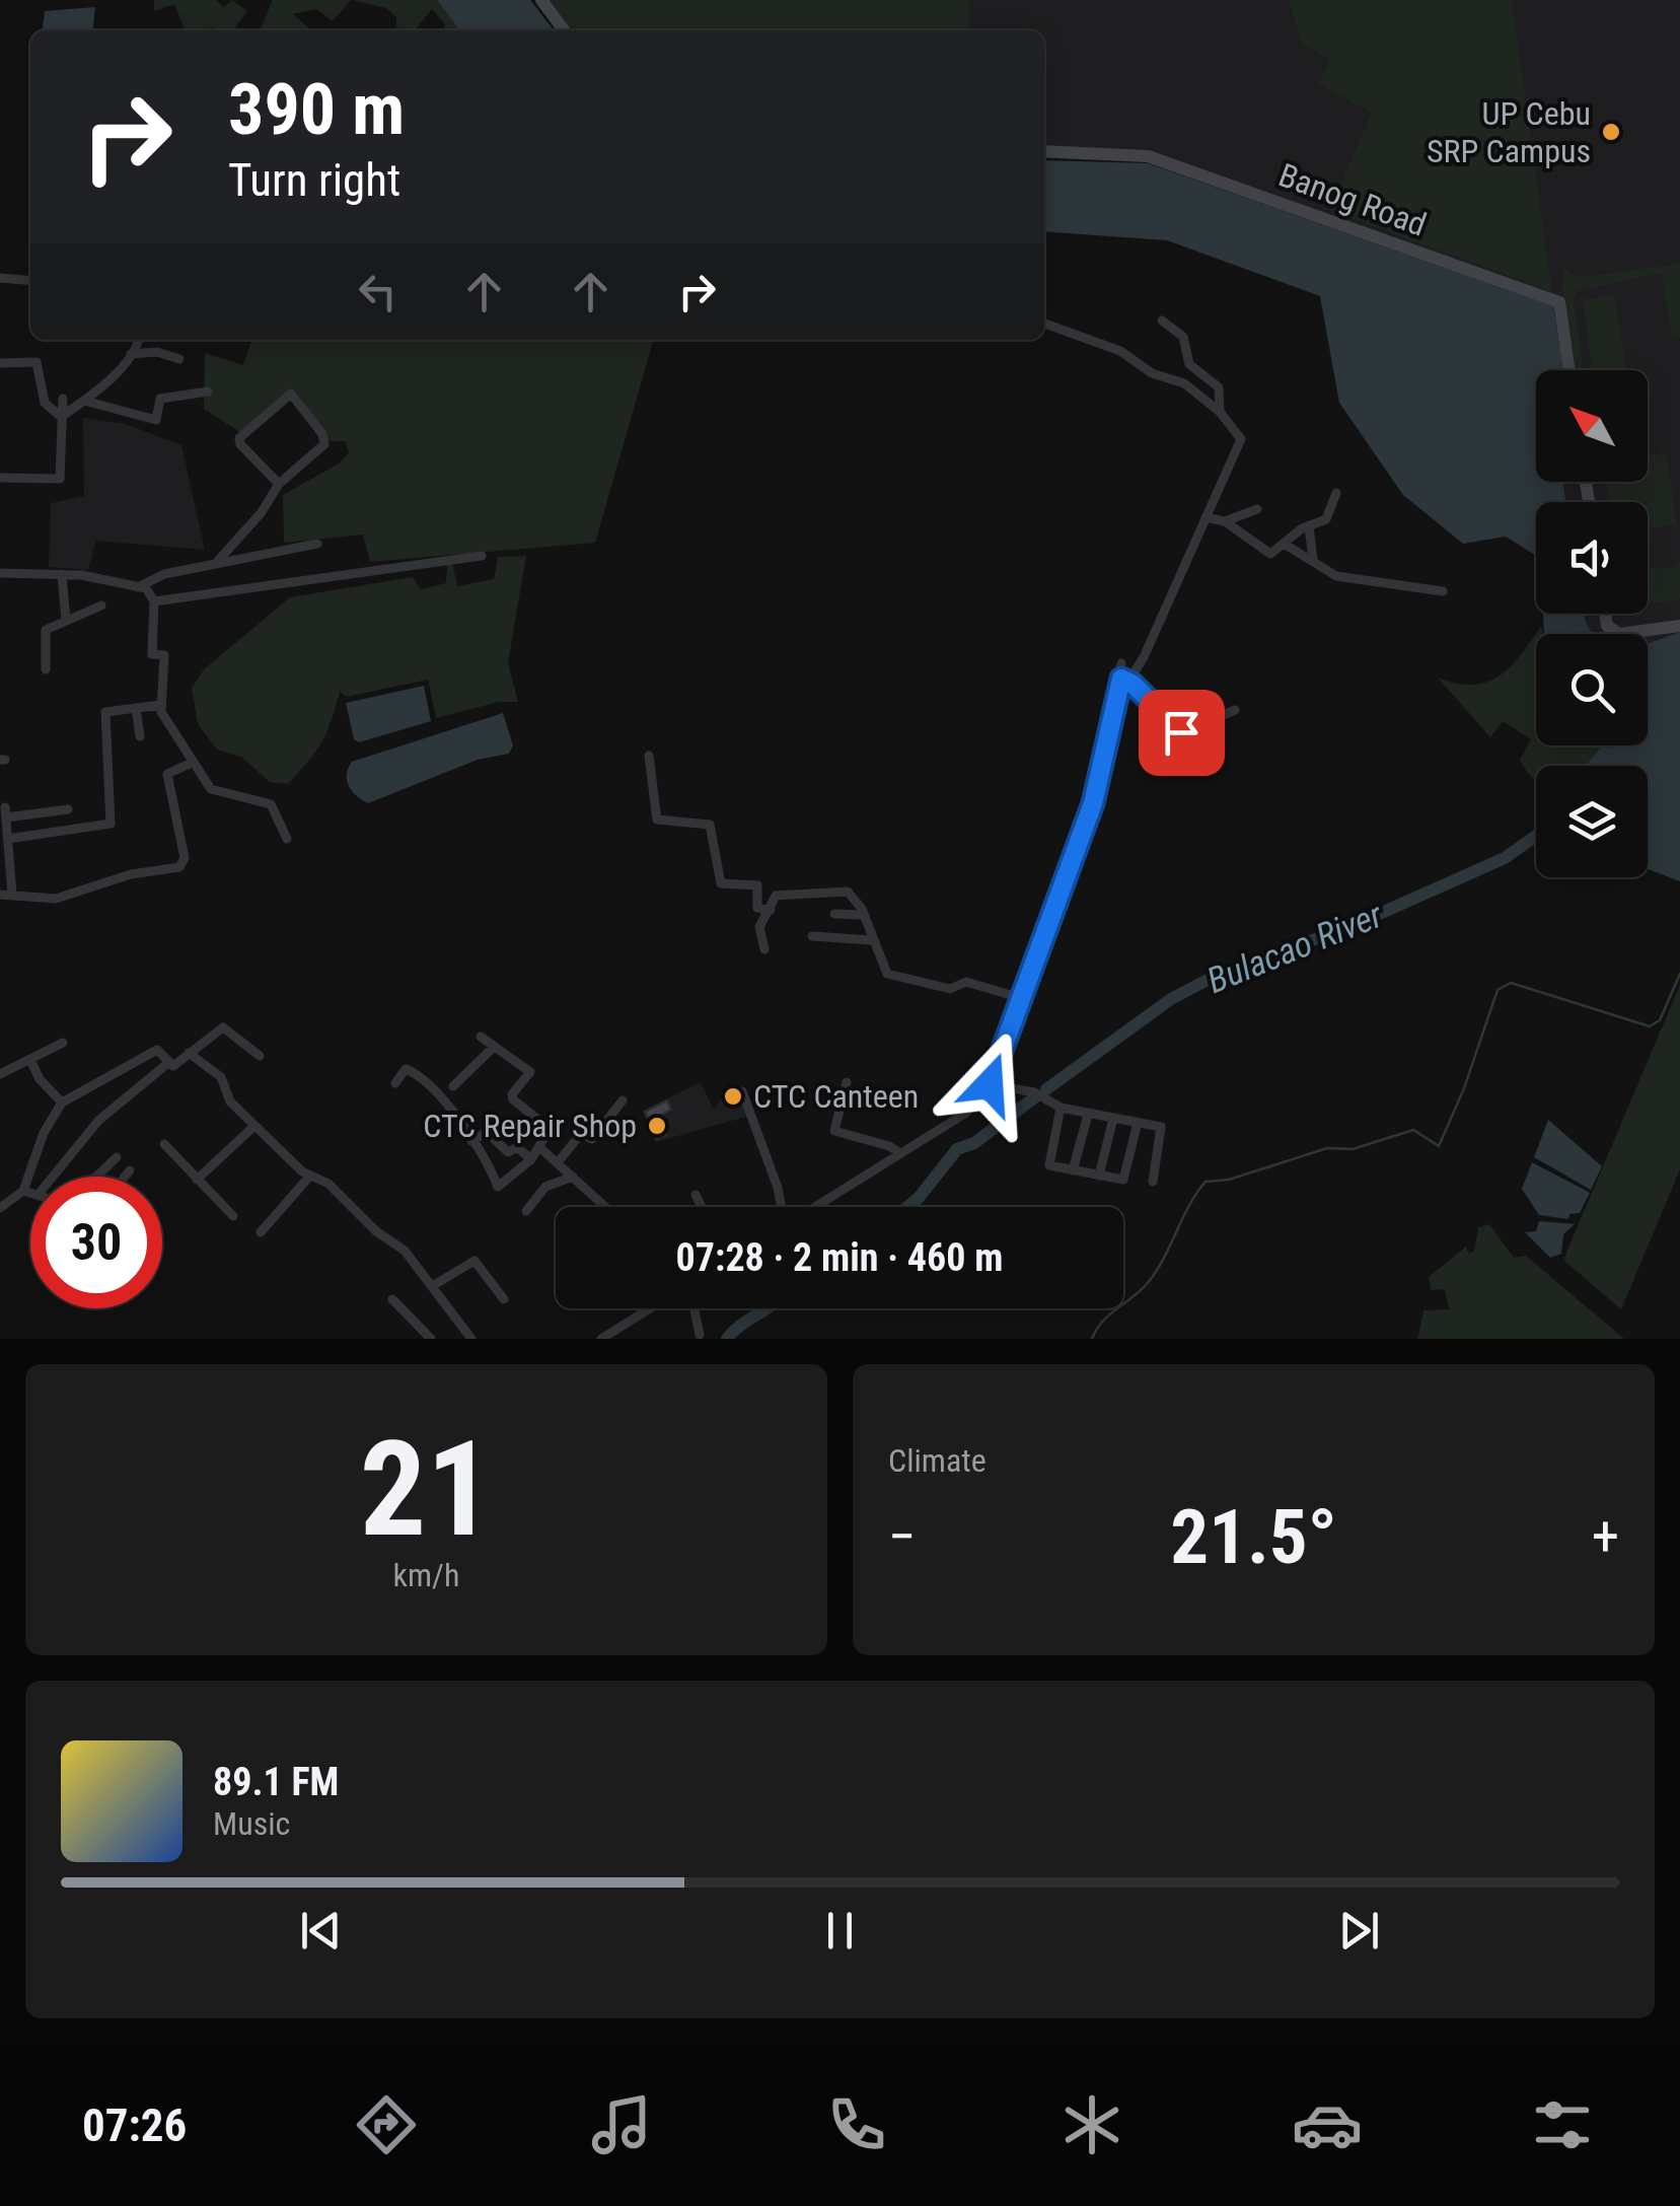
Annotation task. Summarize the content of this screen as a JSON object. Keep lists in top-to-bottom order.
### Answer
{
  "streets": {
    "street": ["Banog Road"]
  },
  "water": ["Bulacao River"],
  "places": ["UP Cebu SRP Campus", "CTC Canteen", "CTC Repair Shop"],
  "north": "top left",
  "page": {
    "turn": ["390 m", "Turn right"],
    "limit": "30",
    "trip": "07:28 · 2 min · 460 m",
    "tile": [
      ["21", "km/h"],
      "Climate"
    ],
    "heat": ["−", "21.5°", "+"],
    "song": ["89.1 FM", "Music"],
    "tabs": "07:26"
  }
}
